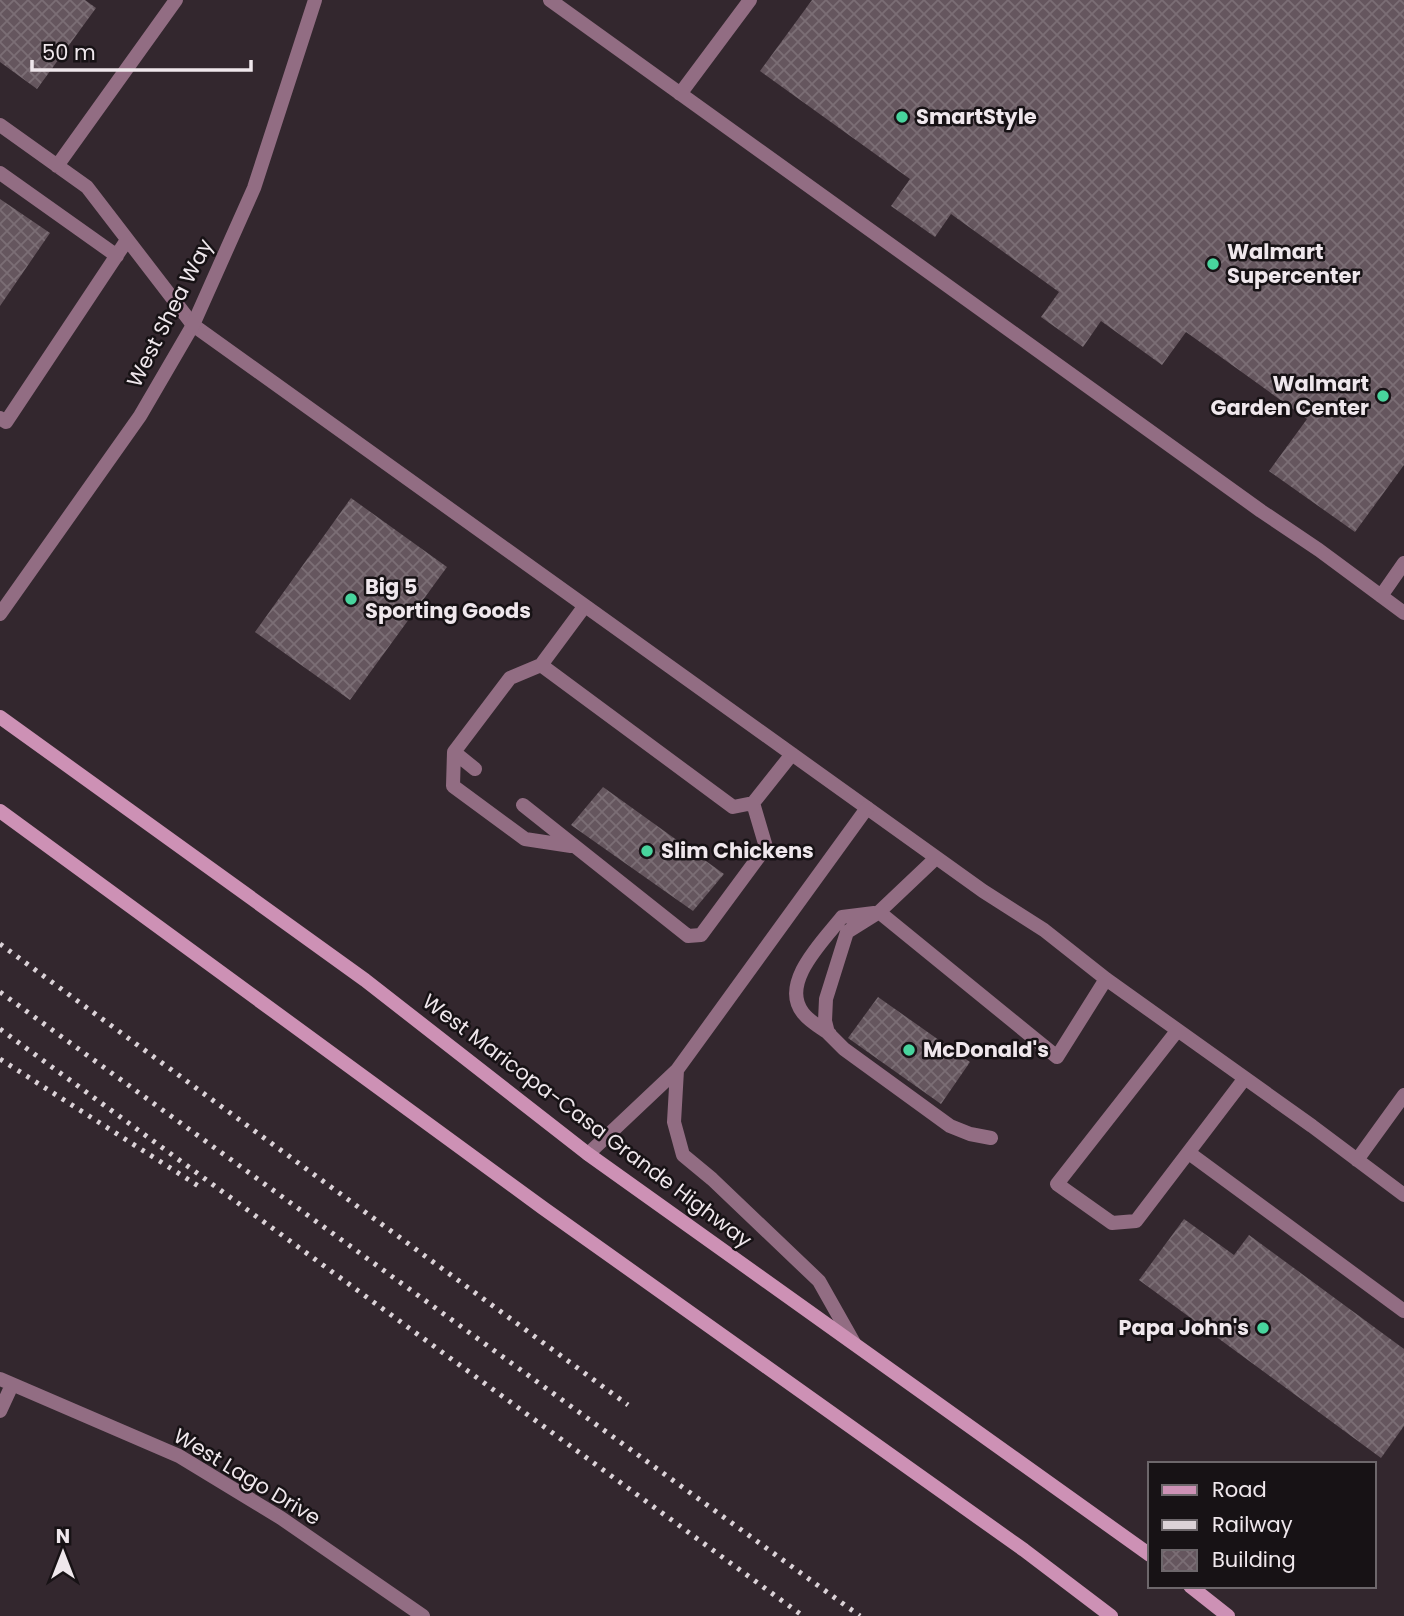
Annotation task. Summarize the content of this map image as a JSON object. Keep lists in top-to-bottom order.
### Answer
{
  "streets": {
    "main road": ["West Maricopa-Casa Grande Highway"],
    "street": ["West Shea Way", "West Lago Drive"]
  },
  "places": [
    "SmartStyle",
    "Walmart Supercenter",
    "Walmart Garden Center",
    "Big 5 Sporting Goods",
    "Slim Chickens",
    "McDonald's",
    "Papa John's"
  ],
  "legend": ["Road", "Railway", "Building"],
  "scale_bar": "50 m",
  "north": "top"
}
